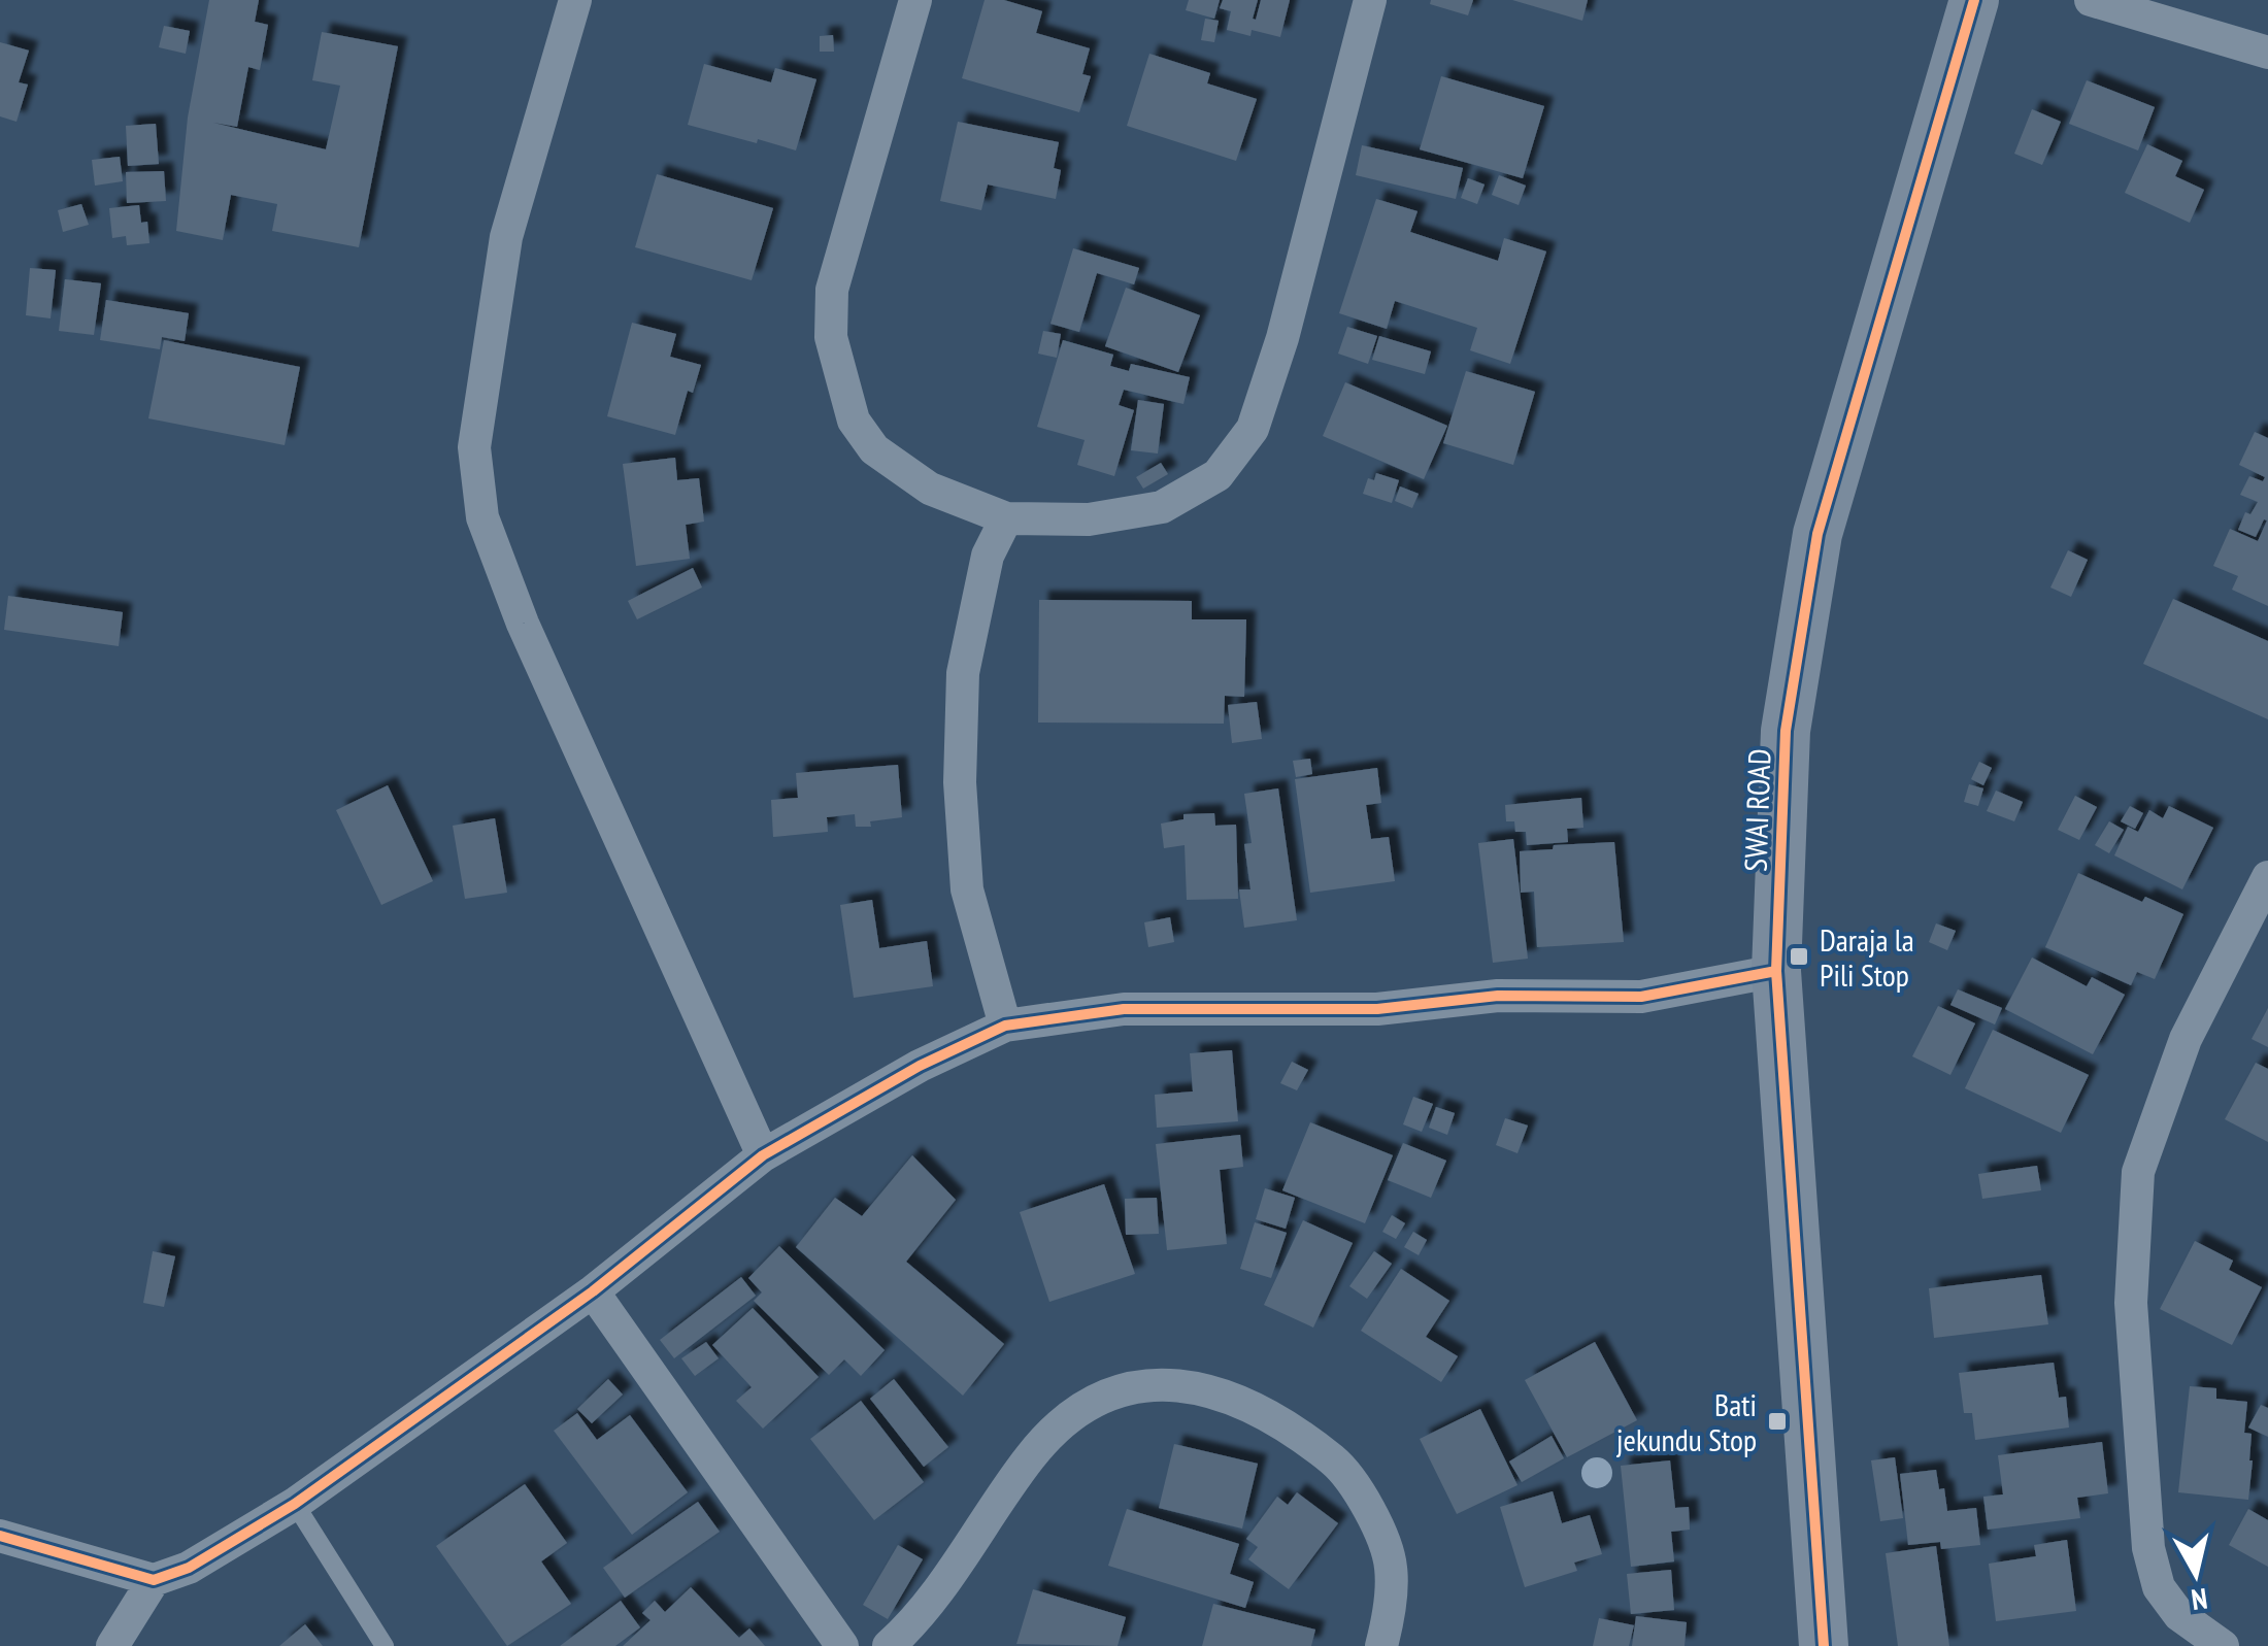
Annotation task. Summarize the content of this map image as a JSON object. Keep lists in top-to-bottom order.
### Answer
{
  "streets": {
    "street": ["SWAI ROAD"]
  },
  "places": {
    "transit": ["Daraja la Pili Stop", "Bati jekundu Stop"]
  },
  "north": "bottom"
}
